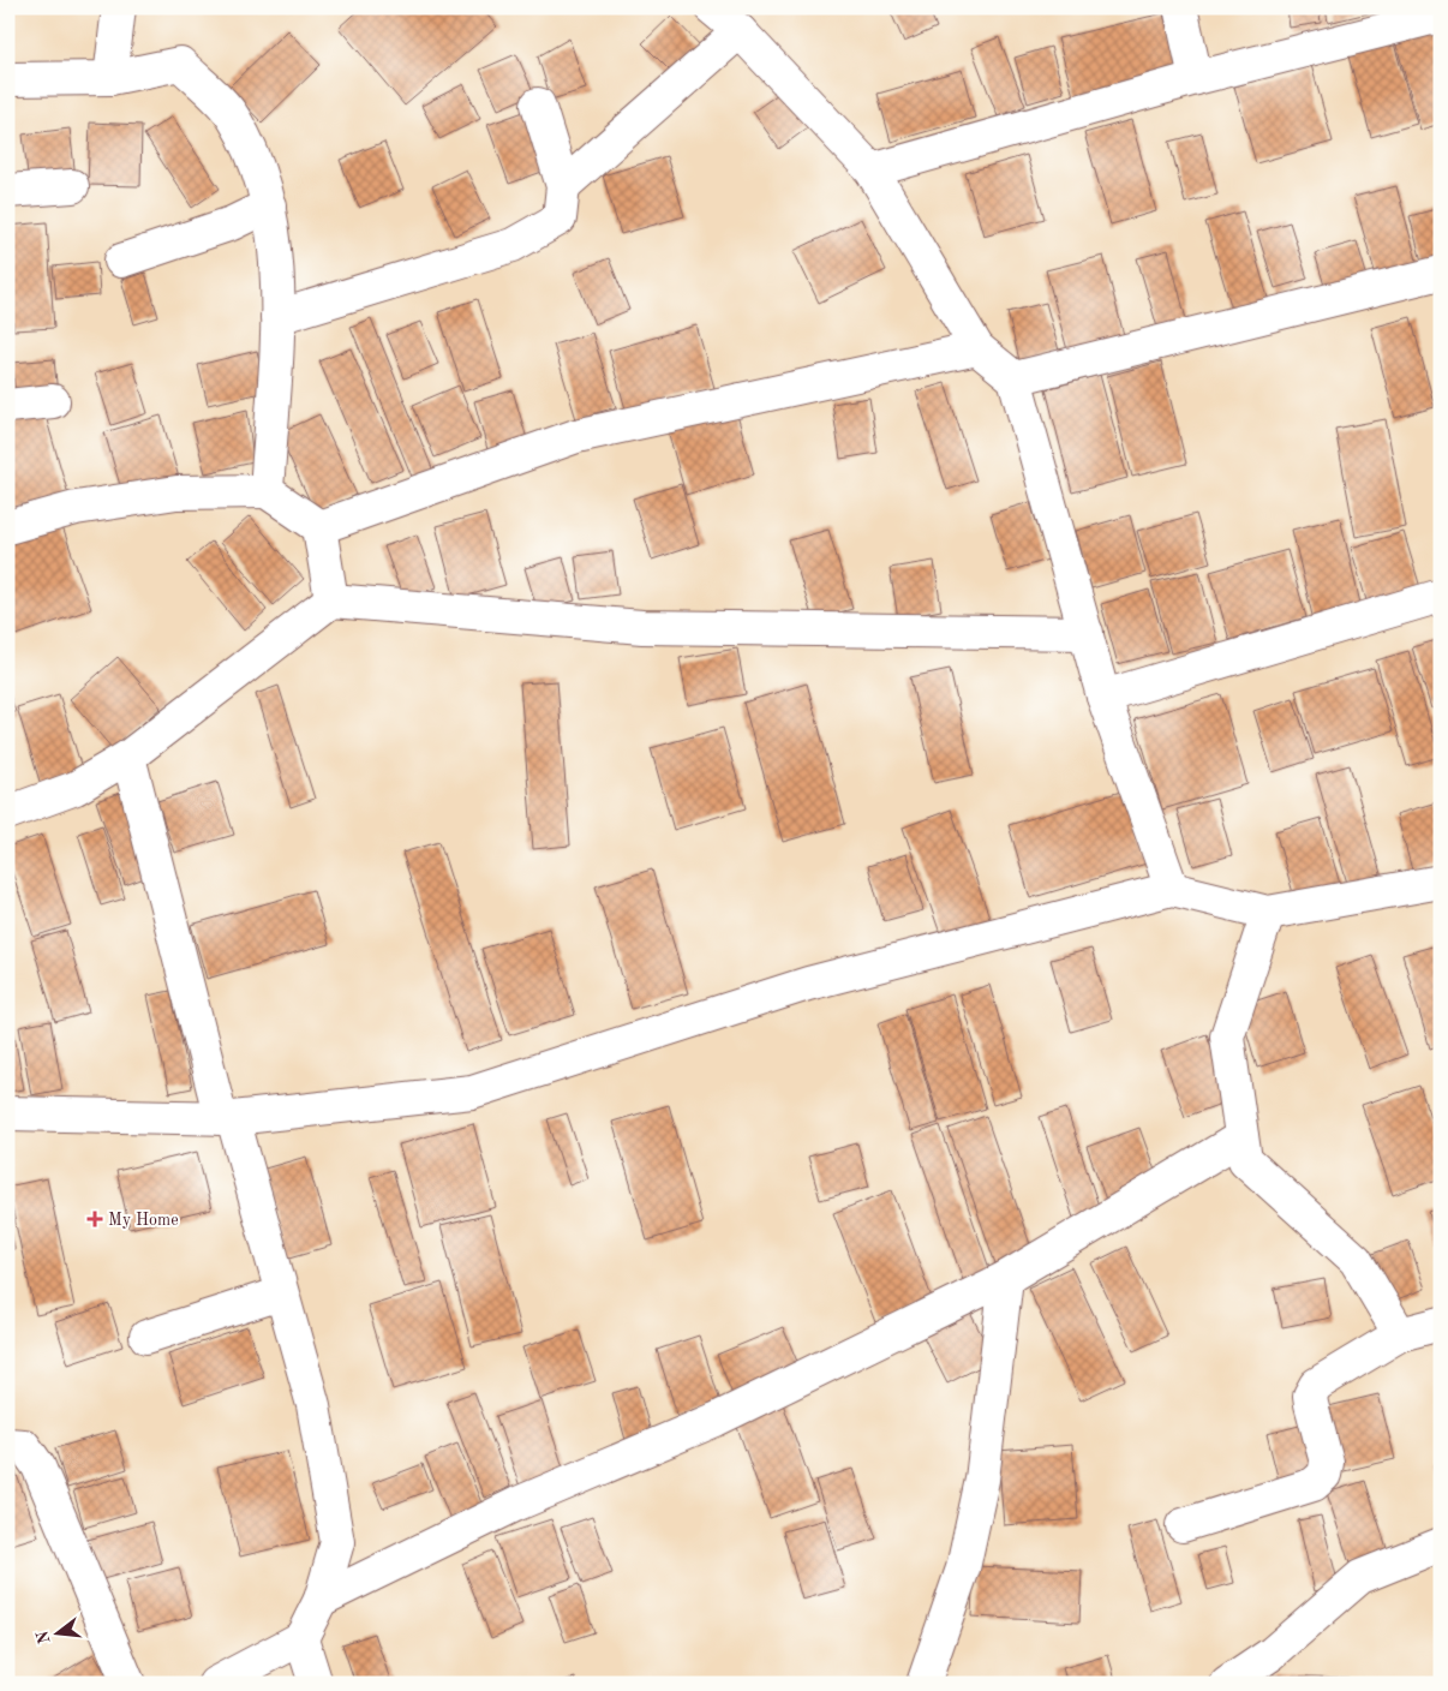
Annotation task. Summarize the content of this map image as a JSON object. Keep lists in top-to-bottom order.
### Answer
{
  "places": {
    "health": ["My Home"]
  },
  "north": "left"
}
